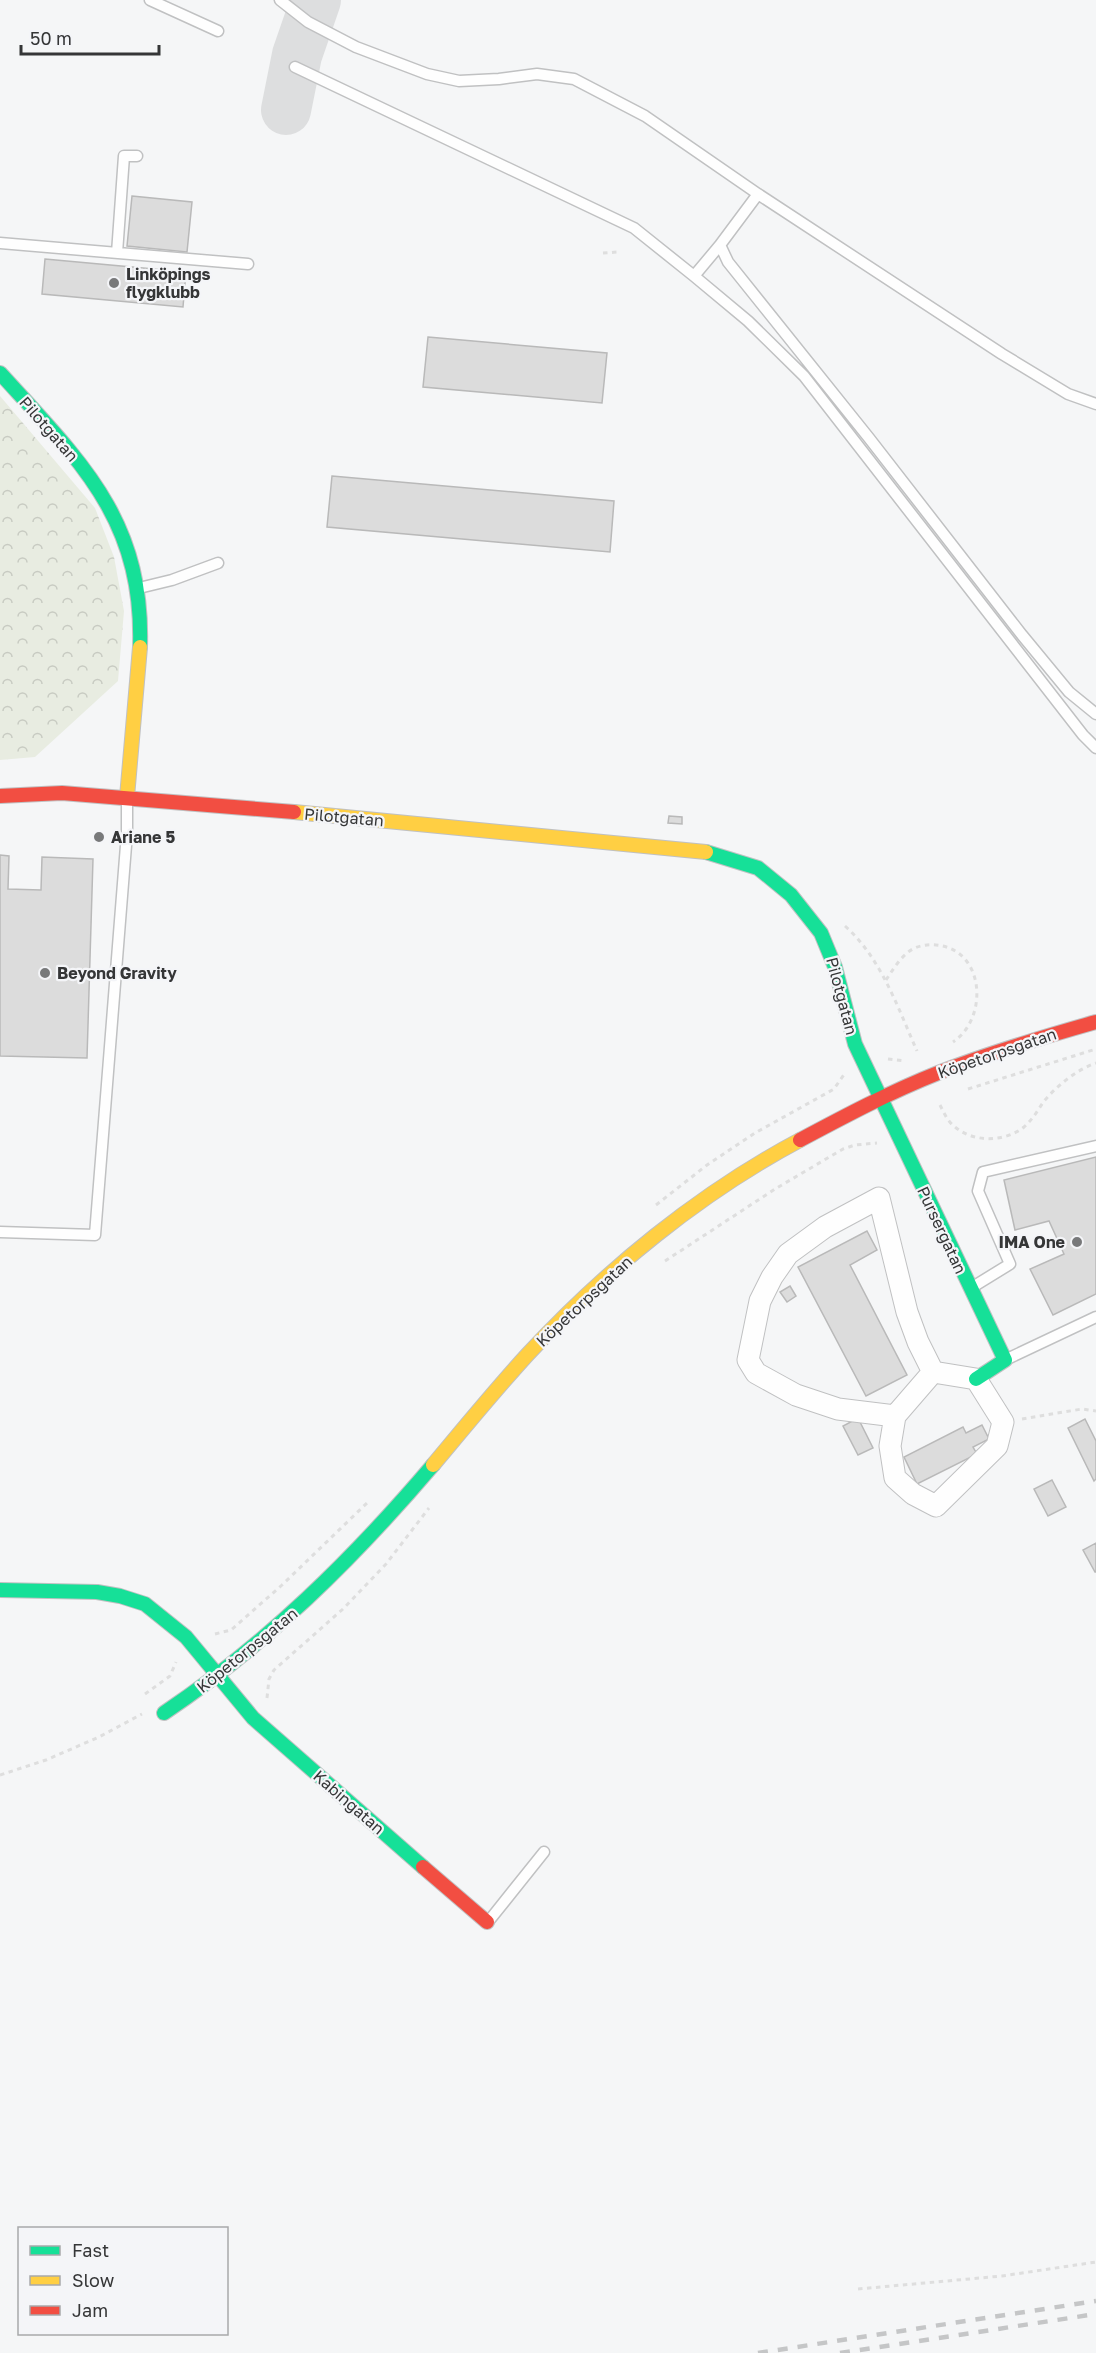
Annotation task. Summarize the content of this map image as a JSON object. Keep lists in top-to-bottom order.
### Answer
{
  "streets": {
    "street": [
      "Pilotgatan",
      "Köpetorpsgatan",
      "Pursergatan",
      "Kabingatan"
    ]
  },
  "crossings": [
    ["Pilotgatan", "Köpetorpsgatan"],
    ["Pilotgatan", "Pursergatan"],
    ["Köpetorpsgatan", "Pursergatan"],
    ["Köpetorpsgatan", "Kabingatan"]
  ],
  "places": [
    "Linköpings flygklubb",
    "Ariane 5",
    "Beyond Gravity",
    "IMA One"
  ],
  "legend": ["Fast", "Slow", "Jam"],
  "scale_bar": "50 m"
}
